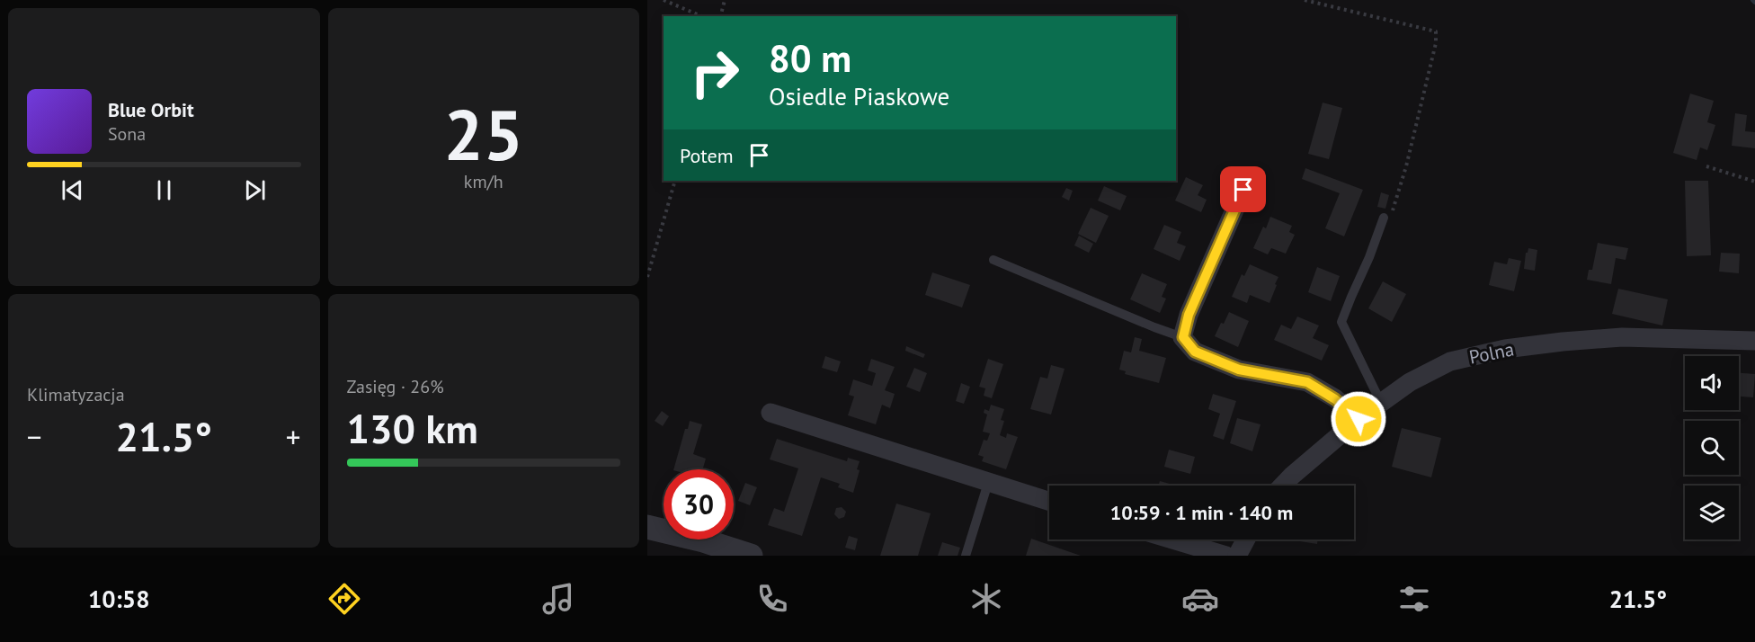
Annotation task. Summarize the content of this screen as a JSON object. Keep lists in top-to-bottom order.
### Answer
{
  "streets": {
    "street": ["Polna"]
  },
  "page": {
    "tile": [
      ["25", "km/h"],
      "Klimatyzacja",
      ["Zasięg · 26%", "130 km"]
    ],
    "turn": ["80 m", "Osiedle Piaskowe"],
    "song": ["Blue Orbit", "Sona"],
    "then": "Potem",
    "heat": ["−", "21.5°", "+"],
    "limit": "30",
    "trip": "10:59 · 1 min · 140 m",
    "tabs": ["10:58", "21.5°"]
  }
}
